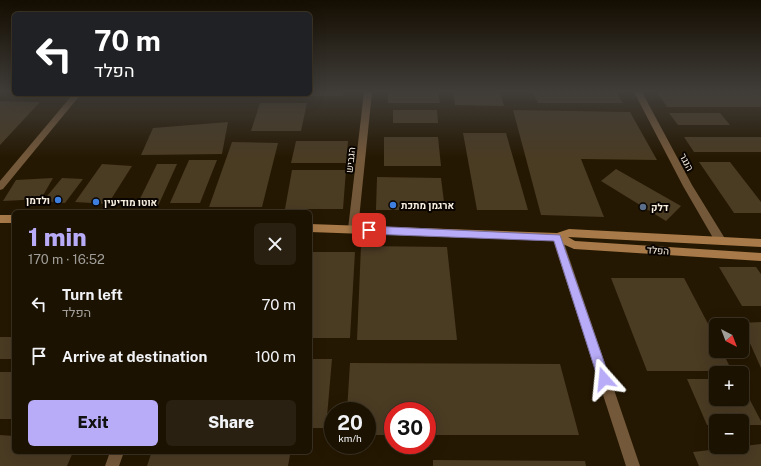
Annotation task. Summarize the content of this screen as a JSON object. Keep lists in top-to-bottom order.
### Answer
{
  "streets": {
    "street": ["הגביש", "הנגר", "הפלד"]
  },
  "crossings": [
    ["הגביש", "הפלד"],
    ["הנגר", "הפלד"]
  ],
  "places": [
    "ולדמן",
    "אוטו מודיעין",
    "ארגמן מתכת",
    "דלק"
  ],
  "north": "bottom right",
  "page": {
    "turn": ["70 m", "הפלד"],
    "heading": ["1 min", "170 m · 16:52"],
    "list": [
      {
        "name": "Turn left",
        "note": "הפלד",
        "value": "70 m"
      },
      {
        "name": "Arrive at destination",
        "value": "100 m"
      }
    ],
    "map_buttons": ["+", "−"],
    "buttons": ["Exit", "Share"],
    "speed": "20 km/h",
    "limit": "30"
  }
}
